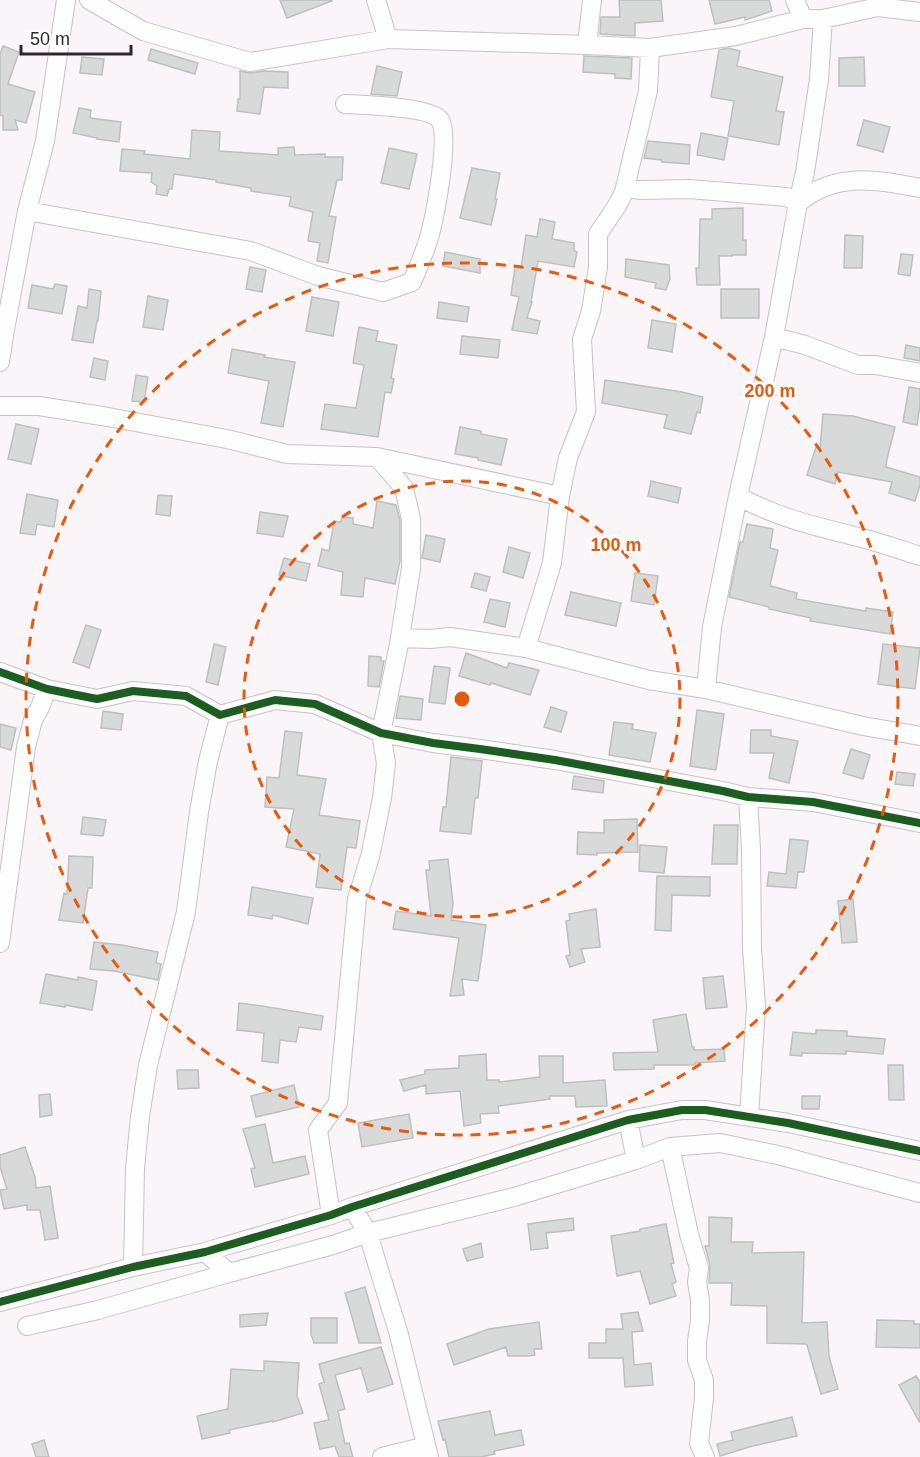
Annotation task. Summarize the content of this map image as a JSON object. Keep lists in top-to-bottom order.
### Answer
{
  "scale_bar": "50 m",
  "rings": ["200 m", "100 m"]
}
